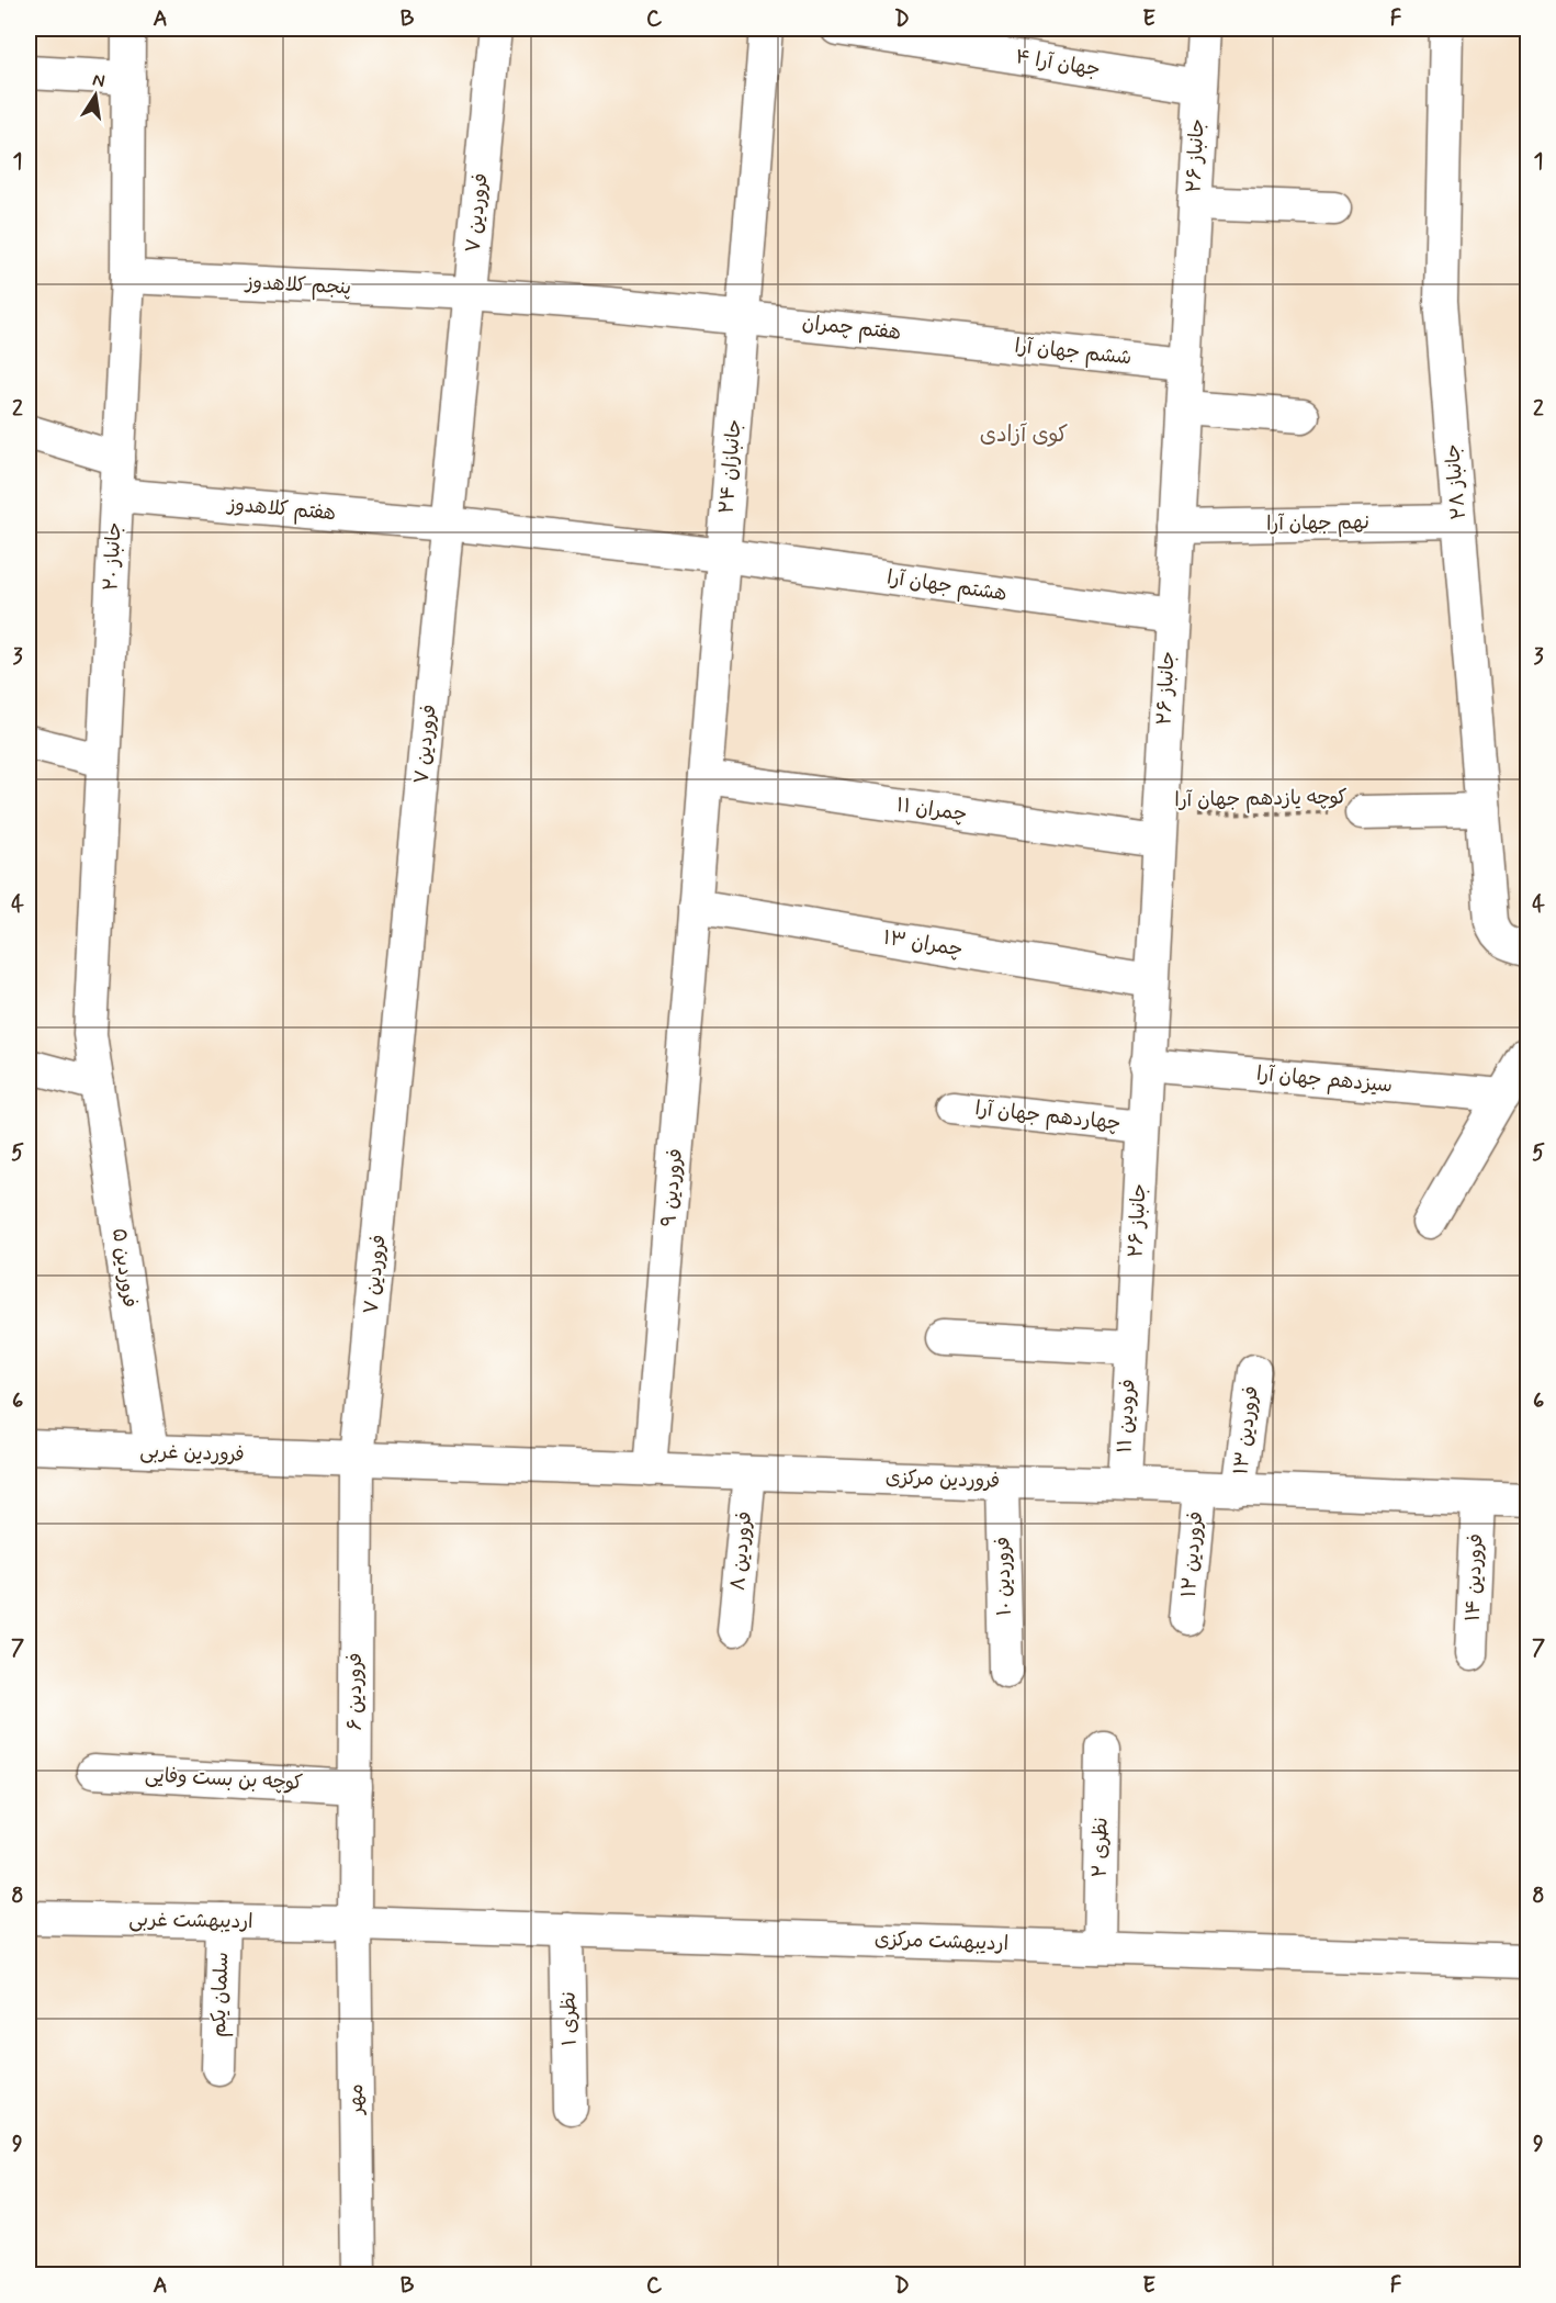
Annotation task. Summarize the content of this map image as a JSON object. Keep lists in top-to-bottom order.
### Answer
{
  "streets": {
    "street": [
      "۴ جهان آرا",
      "جانباز ۲۶",
      "فروردین ۷",
      "پنجم کلاهدوز",
      "هفتم چمران",
      "ششم جهان آرا",
      "جانبازان ۲۴",
      "جانباز ۲۸",
      "هفتم کلاهدوز",
      "نهم جهان آرا",
      "۲۰ جانباز",
      "هشتم جهان آرا",
      "۱۱ چمران",
      "۱۳ چمران",
      "سیزدهم جهان آرا",
      "چهاردهم جهان آرا",
      "فروردین ۹",
      "فروردین ۵",
      "فرودین ۱۱",
      "فروردین ۱۳",
      "فروردین غربی",
      "فروردین مرکزی",
      "فروردین ۸",
      "فروردین ۱۲",
      "فروردین ۱۰",
      "فروردین ۱۴",
      "فروردین ۶",
      "کوچه بن بست وفایی",
      "نظری ۲",
      "اردیبهشت غربی",
      "اردیبهشت مرکزی",
      "سلمان یکم",
      "نظری ۱",
      "مهر"
    ],
    "path": ["کوچه یازدهم جهان آرا"]
  },
  "crossings": [
    ["۴ جهان آرا", "جانباز ۲۶"],
    ["جانباز ۲۶", "ششم جهان آرا"],
    ["جانباز ۲۶", "نهم جهان آرا"],
    ["جانباز ۲۶", "هشتم جهان آرا"],
    ["جانباز ۲۶", "کوچه یازدهم جهان آرا"],
    ["جانباز ۲۶", "۱۱ چمران"],
    ["جانباز ۲۶", "۱۳ چمران"],
    ["جانباز ۲۶", "سیزدهم جهان آرا"],
    ["جانباز ۲۶", "چهاردهم جهان آرا"],
    ["جانباز ۲۶", "فرودین ۱۱"],
    ["فروردین ۷", "پنجم کلاهدوز"],
    ["فروردین ۷", "هفتم کلاهدوز"],
    ["فروردین ۷", "فروردین غربی"],
    ["فروردین ۷", "فروردین مرکزی"],
    ["فروردین ۷", "فروردین ۶"],
    ["پنجم کلاهدوز", "هفتم چمران"],
    ["پنجم کلاهدوز", "۲۰ جانباز"],
    ["هفتم چمران", "ششم جهان آرا"],
    ["هفتم چمران", "جانبازان ۲۴"],
    ["جانبازان ۲۴", "هشتم جهان آرا"],
    ["جانبازان ۲۴", "۱۱ چمران"],
    ["جانبازان ۲۴", "۱۳ چمران"],
    ["جانبازان ۲۴", "فروردین ۹"],
    ["جانباز ۲۸", "نهم جهان آرا"],
    ["هفتم کلاهدوز", "۲۰ جانباز"],
    ["هفتم کلاهدوز", "هشتم جهان آرا"],
    ["۲۰ جانباز", "فروردین ۵"],
    ["کوچه یازدهم جهان آرا", "۱۱ چمران"],
    ["۱۳ چمران", "فروردین ۹"],
    ["فروردین ۹", "فروردین مرکزی"],
    ["فروردین ۵", "فروردین غربی"],
    ["فرودین ۱۱", "فروردین مرکزی"],
    ["فروردین ۱۳", "فروردین مرکزی"],
    ["فروردین غربی", "فروردین مرکزی"],
    ["فروردین غربی", "فروردین ۶"],
    ["فروردین مرکزی", "فروردین ۸"],
    ["فروردین مرکزی", "فروردین ۱۲"],
    ["فروردین مرکزی", "فروردین ۱۰"],
    ["فروردین مرکزی", "فروردین ۱۴"],
    ["فروردین مرکزی", "فروردین ۶"],
    ["فروردین ۶", "کوچه بن بست وفایی"],
    ["فروردین ۶", "اردیبهشت غربی"],
    ["فروردین ۶", "اردیبهشت مرکزی"],
    ["فروردین ۶", "مهر"],
    ["نظری ۲", "اردیبهشت مرکزی"],
    ["اردیبهشت غربی", "اردیبهشت مرکزی"],
    ["اردیبهشت غربی", "سلمان یکم"],
    ["اردیبهشت غربی", "مهر"],
    ["اردیبهشت مرکزی", "نظری ۱"],
    ["اردیبهشت مرکزی", "مهر"]
  ],
  "districts": ["کوی آزادی"],
  "north": "top",
  "grid": {
    "columns": [
      "A",
      "B",
      "C",
      "D",
      "E",
      "F"
    ],
    "rows": [
      "1",
      "2",
      "3",
      "4",
      "5",
      "6",
      "7",
      "8",
      "9"
    ]
  }
}
